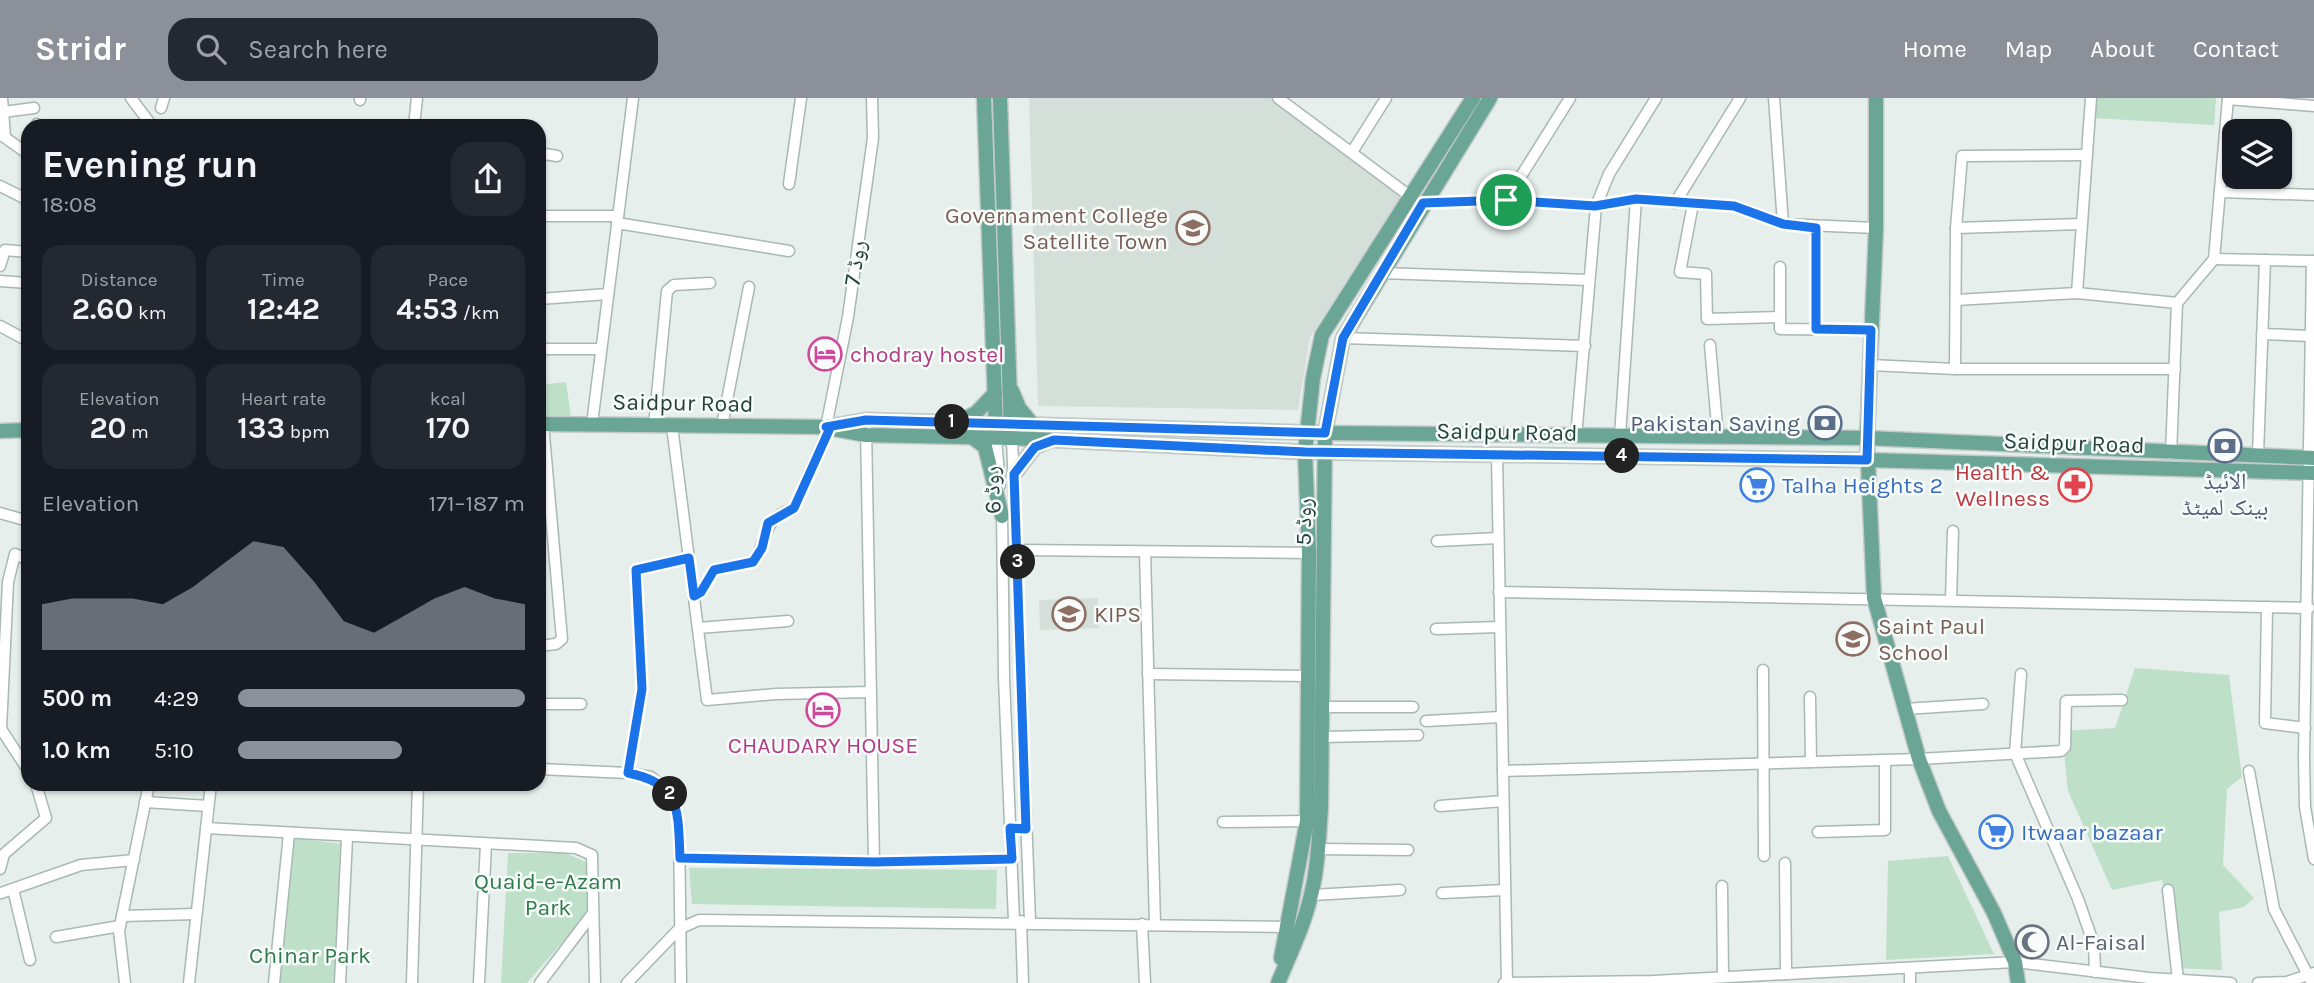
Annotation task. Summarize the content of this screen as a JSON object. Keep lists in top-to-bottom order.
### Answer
{
  "streets": {
    "main road": ["Saidpur Road", "روڈ 6", "روڈ 5"],
    "street": ["روڈ 7"]
  },
  "crossings": [
    ["روڈ 7", "Saidpur Road"],
    ["Saidpur Road", "روڈ 6"],
    ["Saidpur Road", "روڈ 5"]
  ],
  "parks": ["Quaid-e-Azam Park", "Chinar Park"],
  "places": {
    "school or university": ["Governament College Satellite Town", "KIPS", "Saint Paul School"],
    "hotel": ["chodray hostel", "CHAUDARY HOUSE"],
    "bank": ["Pakistan Saving", "الائیڈ بینک لمیٹڈ"],
    "supermarket": ["Talha Heights 2", "Itwaar bazaar"],
    "pharmacy": ["Health & Wellness"],
    "mosque": ["Al-Faisal"]
  },
  "page": {
    "header": "Stridr",
    "search": "Search here",
    "nav": [
      "Home",
      "Map",
      "About",
      "Contact"
    ],
    "heading": ["Evening run", "18:08"],
    "stats": [
      ["Distance", "2.60 km"],
      ["Time", "12:42"],
      ["Pace", "4:53 /km"],
      ["Elevation", "20 m"],
      ["Heart rate", "133 bpm"],
      ["kcal", "170"]
    ],
    "pins": [
      "1",
      "4",
      "3",
      "2"
    ],
    "chart": ["Elevation", "171–187 m"],
    "list": [
      {
        "name": "500 m",
        "note": "4:29"
      },
      {
        "name": "1.0 km",
        "note": "5:10"
      }
    ]
  }
}
